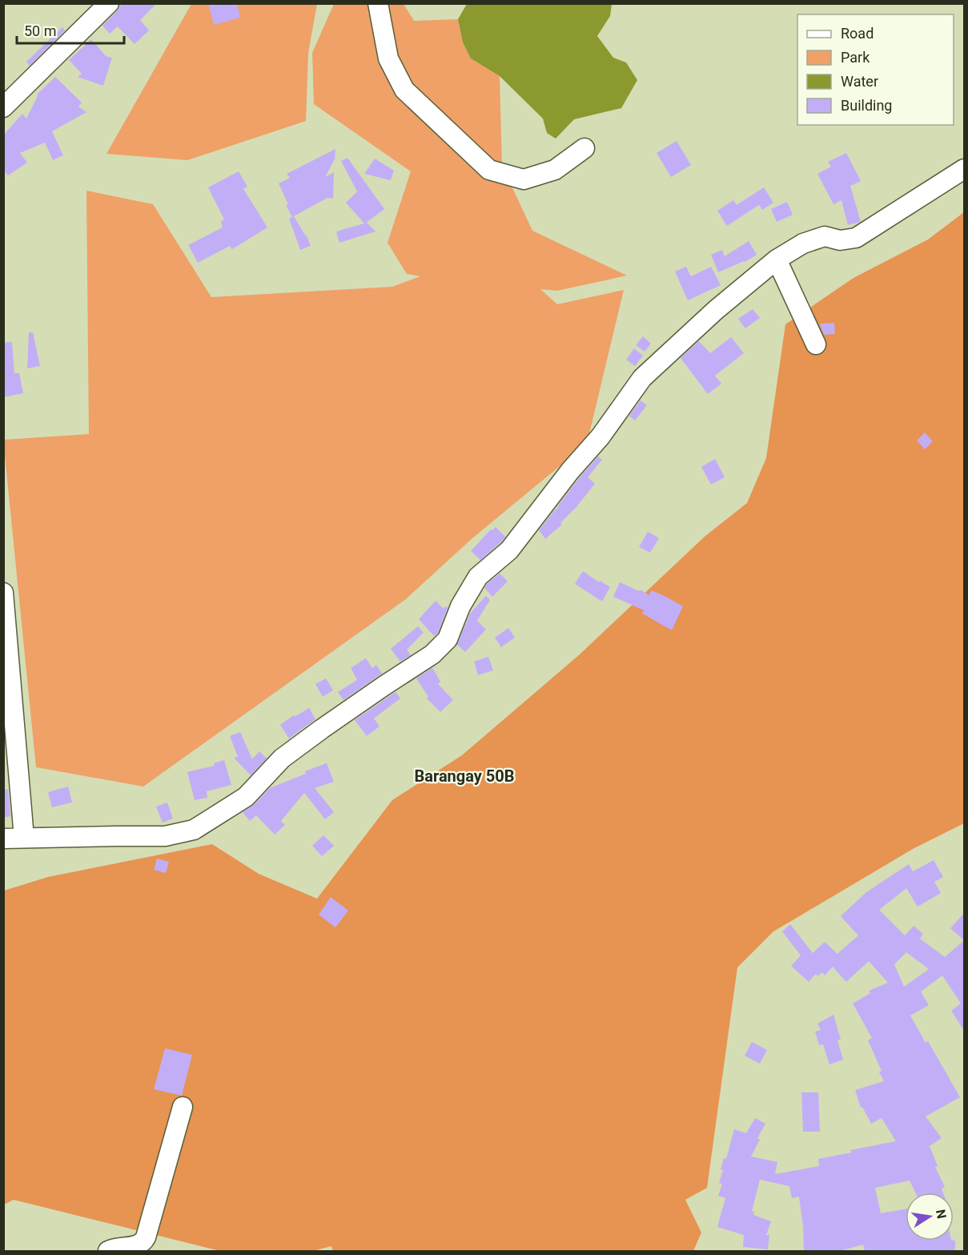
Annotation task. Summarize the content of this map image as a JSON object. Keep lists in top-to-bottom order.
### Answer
{
  "districts": ["Barangay 50B"],
  "legend": [
    "Road",
    "Park",
    "Water",
    "Building"
  ],
  "scale_bar": "50 m",
  "north": "right"
}
